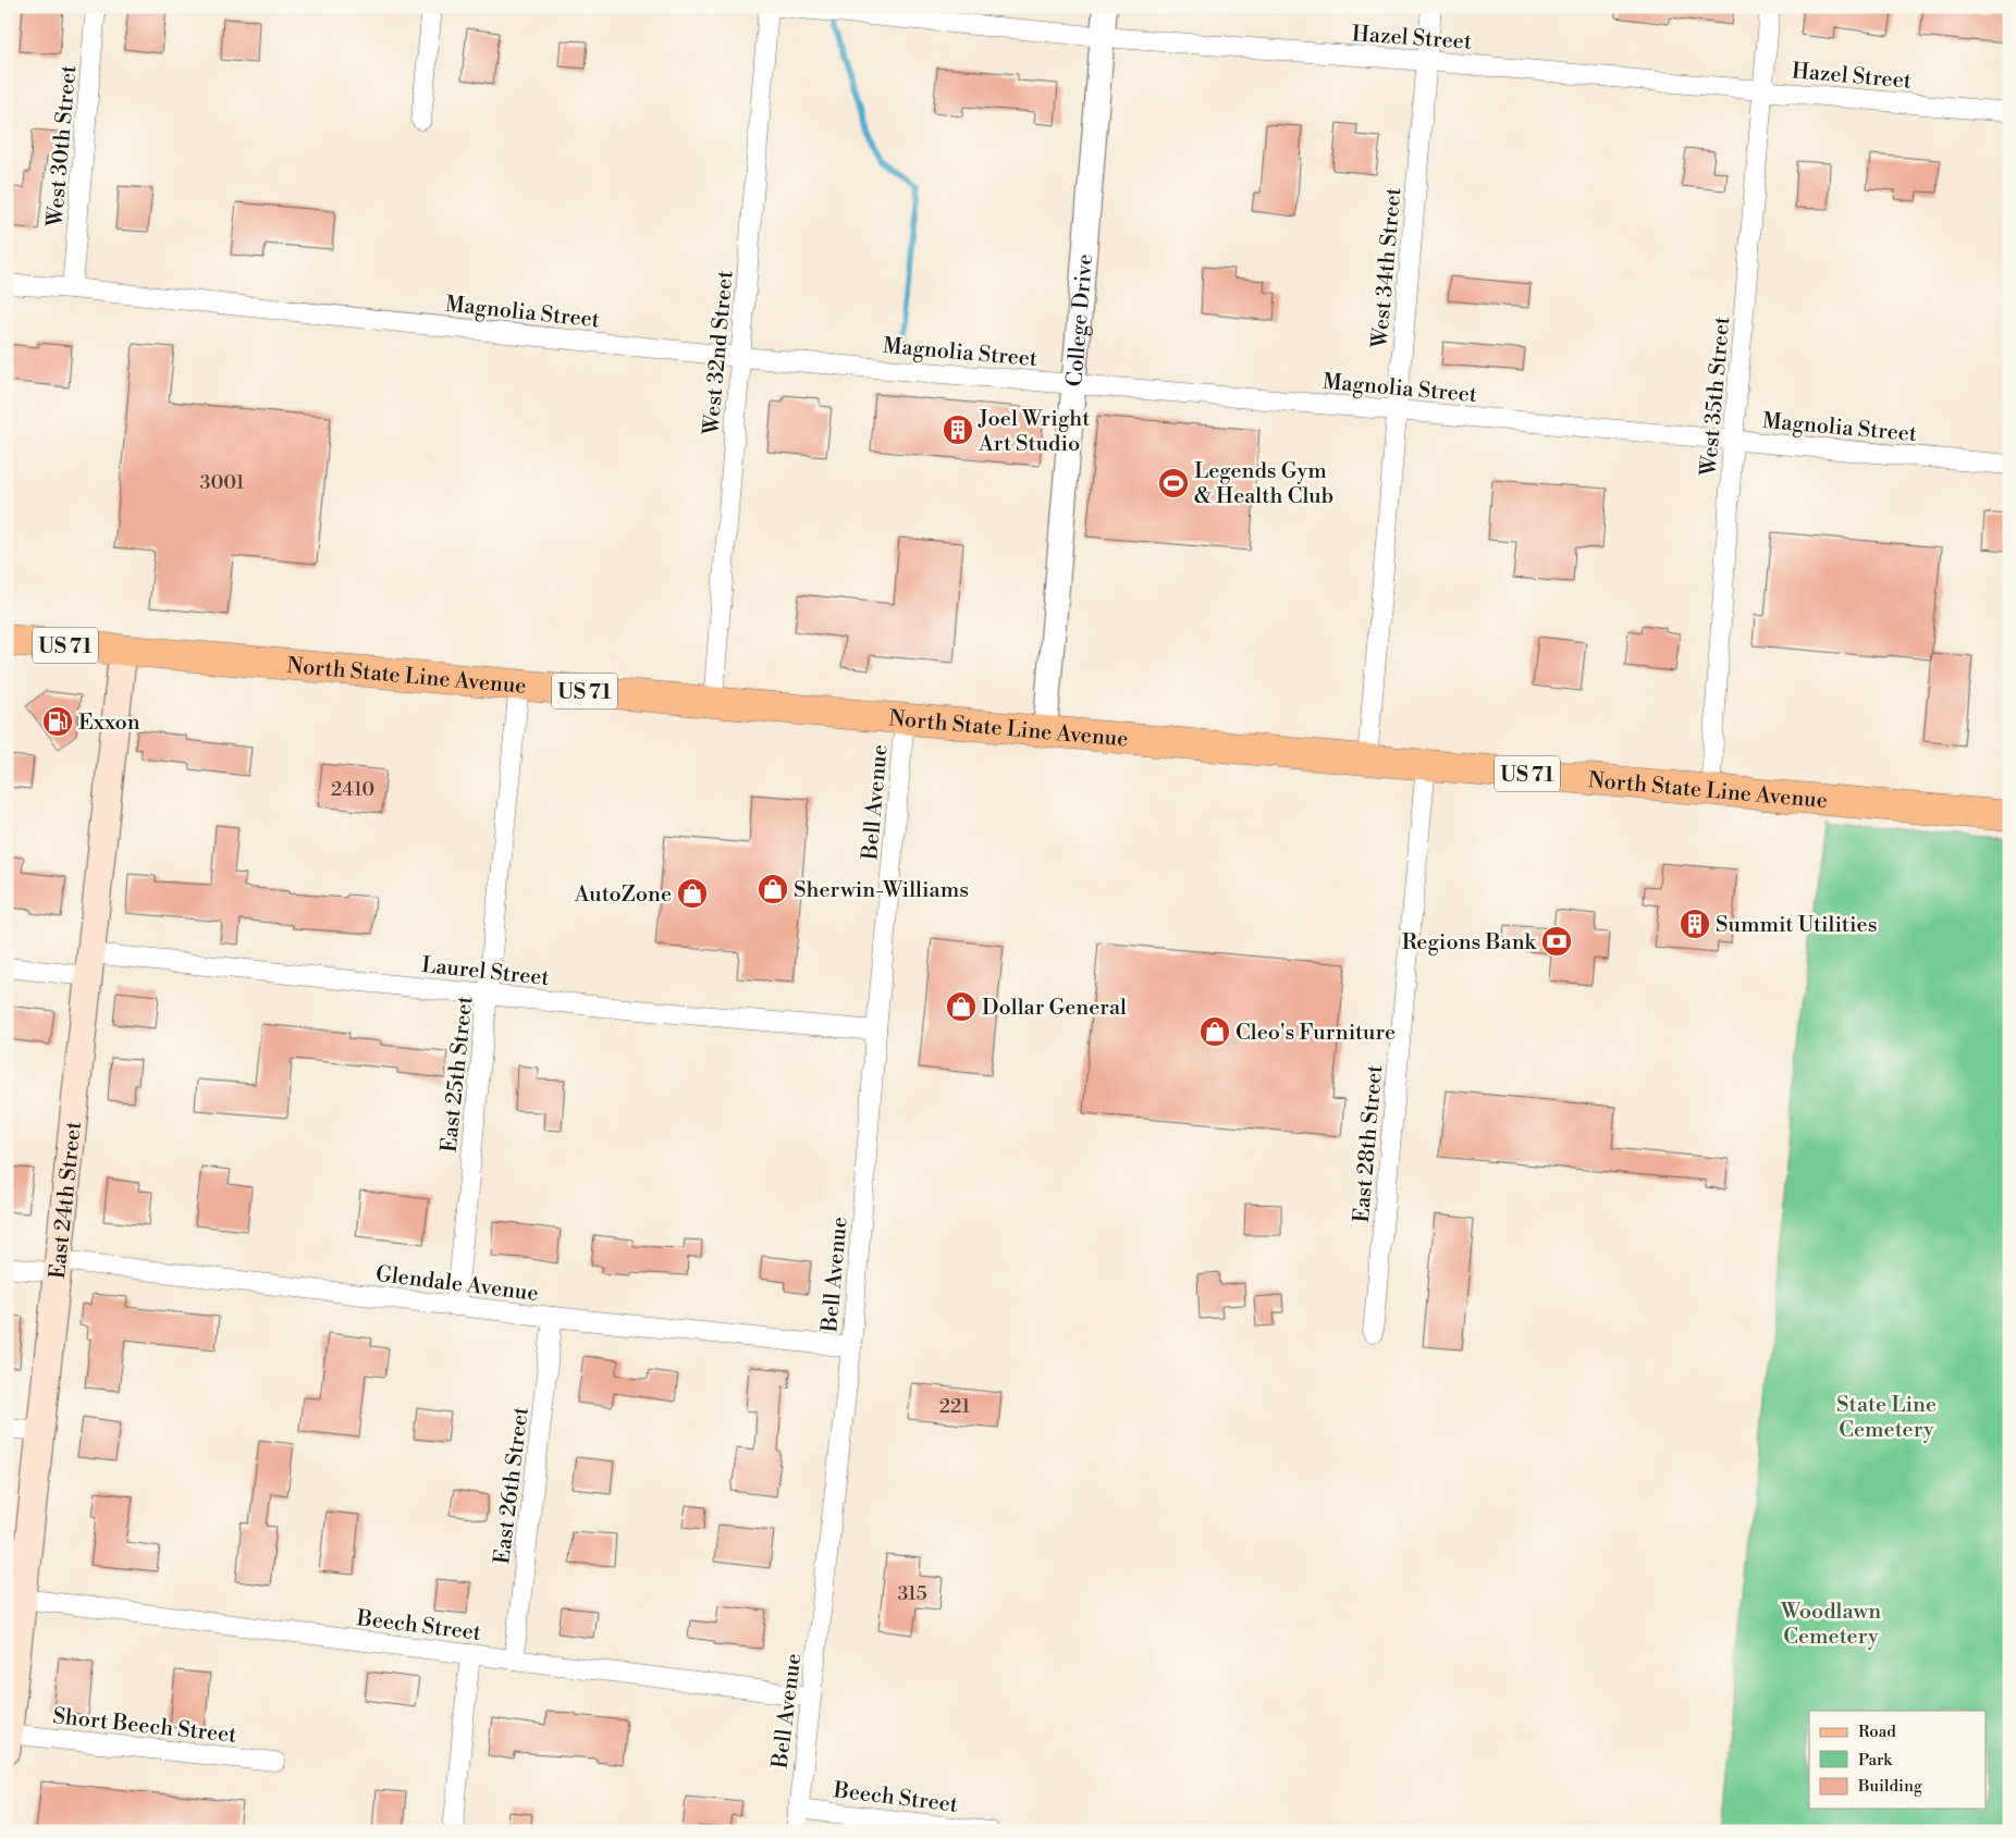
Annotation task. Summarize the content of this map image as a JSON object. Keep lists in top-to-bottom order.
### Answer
{
  "streets": {
    "main road": ["US 71", "North State Line Avenue", "East 24th Street"],
    "street": [
      "Hazel Street",
      "West 30th Street",
      "West 34th Street",
      "Magnolia Street",
      "College Drive",
      "West 32nd Street",
      "West 35th Street",
      "Bell Avenue",
      "Laurel Street",
      "East 25th Street",
      "East 28th Street",
      "Glendale Avenue",
      "East 26th Street",
      "Beech Street",
      "Short Beech Street"
    ]
  },
  "crossings": [
    ["Hazel Street", "West 34th Street"],
    ["Hazel Street", "College Drive"],
    ["Hazel Street", "West 35th Street"],
    ["West 30th Street", "Magnolia Street"],
    ["West 34th Street", "Magnolia Street"],
    ["West 34th Street", "North State Line Avenue"],
    ["Magnolia Street", "College Drive"],
    ["Magnolia Street", "West 32nd Street"],
    ["Magnolia Street", "West 35th Street"],
    ["College Drive", "North State Line Avenue"],
    ["West 32nd Street", "North State Line Avenue"],
    ["West 35th Street", "North State Line Avenue"],
    ["North State Line Avenue", "Bell Avenue"],
    ["North State Line Avenue", "East 25th Street"],
    ["North State Line Avenue", "East 28th Street"],
    ["North State Line Avenue", "East 24th Street"],
    ["Bell Avenue", "Laurel Street"],
    ["Bell Avenue", "Glendale Avenue"],
    ["Bell Avenue", "Beech Street"],
    ["Laurel Street", "East 25th Street"],
    ["Laurel Street", "East 24th Street"],
    ["East 25th Street", "Glendale Avenue"],
    ["East 24th Street", "Glendale Avenue"],
    ["East 24th Street", "Beech Street"],
    ["East 24th Street", "Short Beech Street"],
    ["Glendale Avenue", "East 26th Street"],
    ["East 26th Street", "Beech Street"]
  ],
  "parks": ["State Line Cemetery", "Woodlawn Cemetery"],
  "places": {
    "building": ["Joel Wright Art Studio", "Summit Utilities"],
    "sports": ["Legends Gym & Health Club"],
    "fuel station": ["Exxon"],
    "shop": [
      "Sherwin-Williams",
      "AutoZone",
      "Dollar General",
      "Cleo's Furniture"
    ],
    "bank": ["Regions Bank"]
  },
  "house_numbers": [
    "3001",
    "2410",
    "221",
    "315"
  ],
  "legend": ["Road", "Park", "Building"]
}
